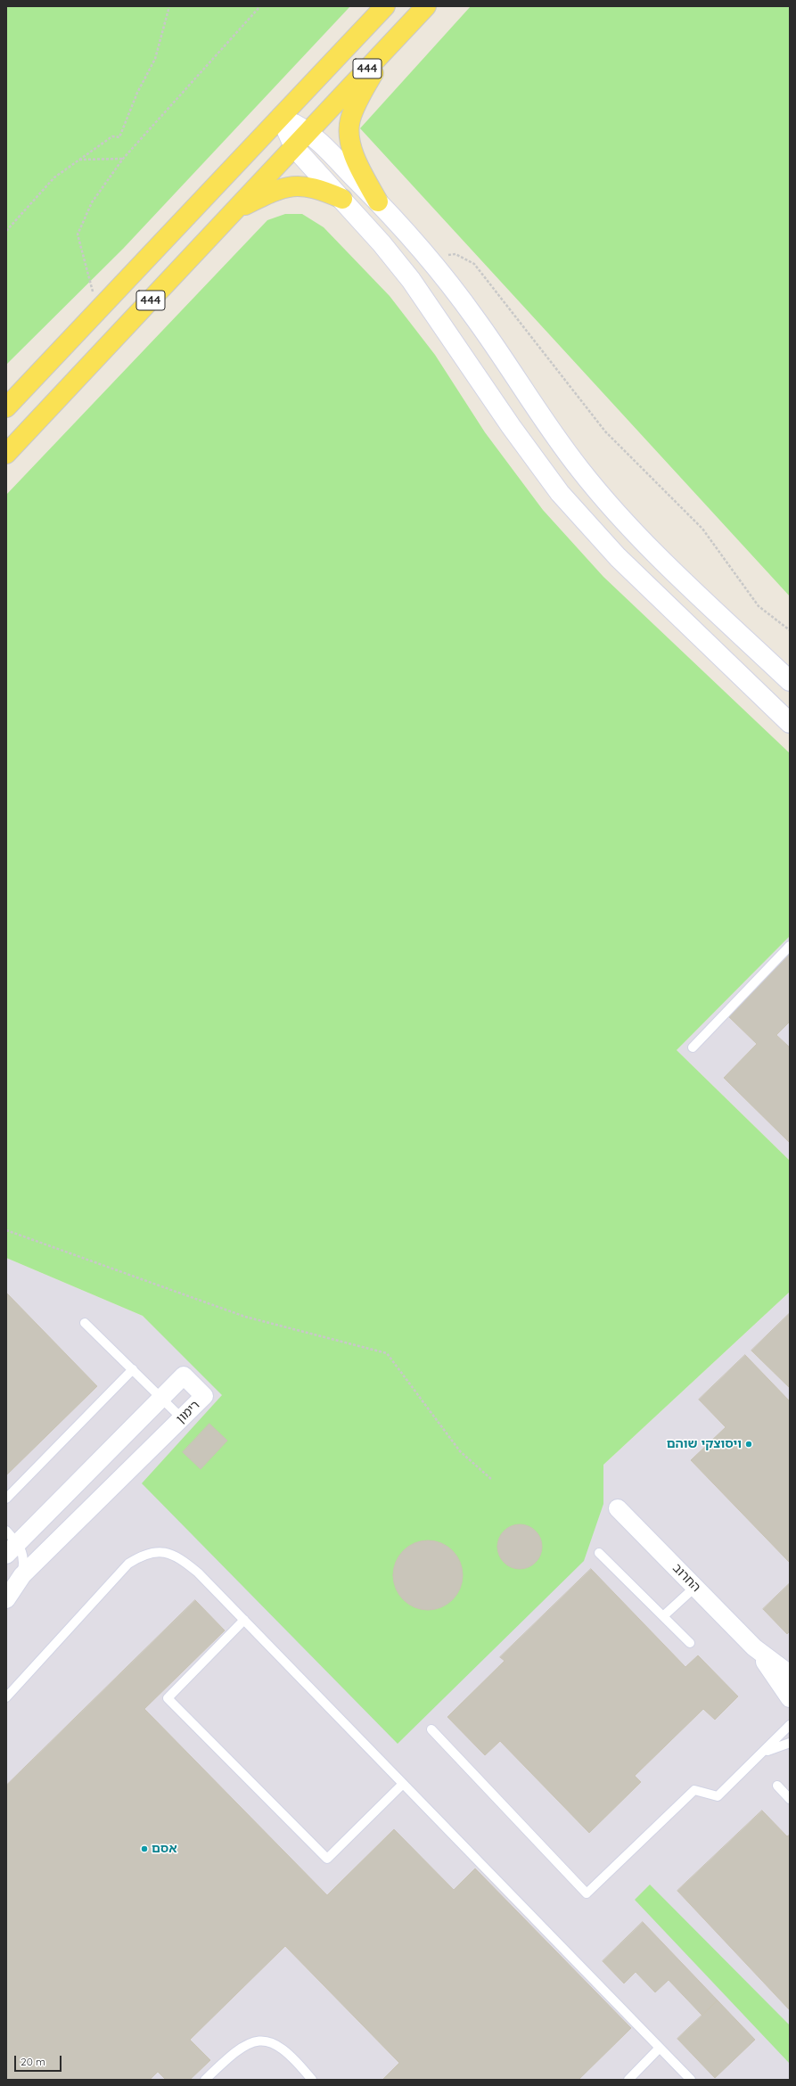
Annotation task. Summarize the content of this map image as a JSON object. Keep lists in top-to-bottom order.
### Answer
{
  "streets": {
    "main road": ["444"],
    "street": ["רימון", "החרוב"]
  },
  "places": ["ויסוצקי שוהם", "אסם"],
  "scale_bar": "20 m"
}
